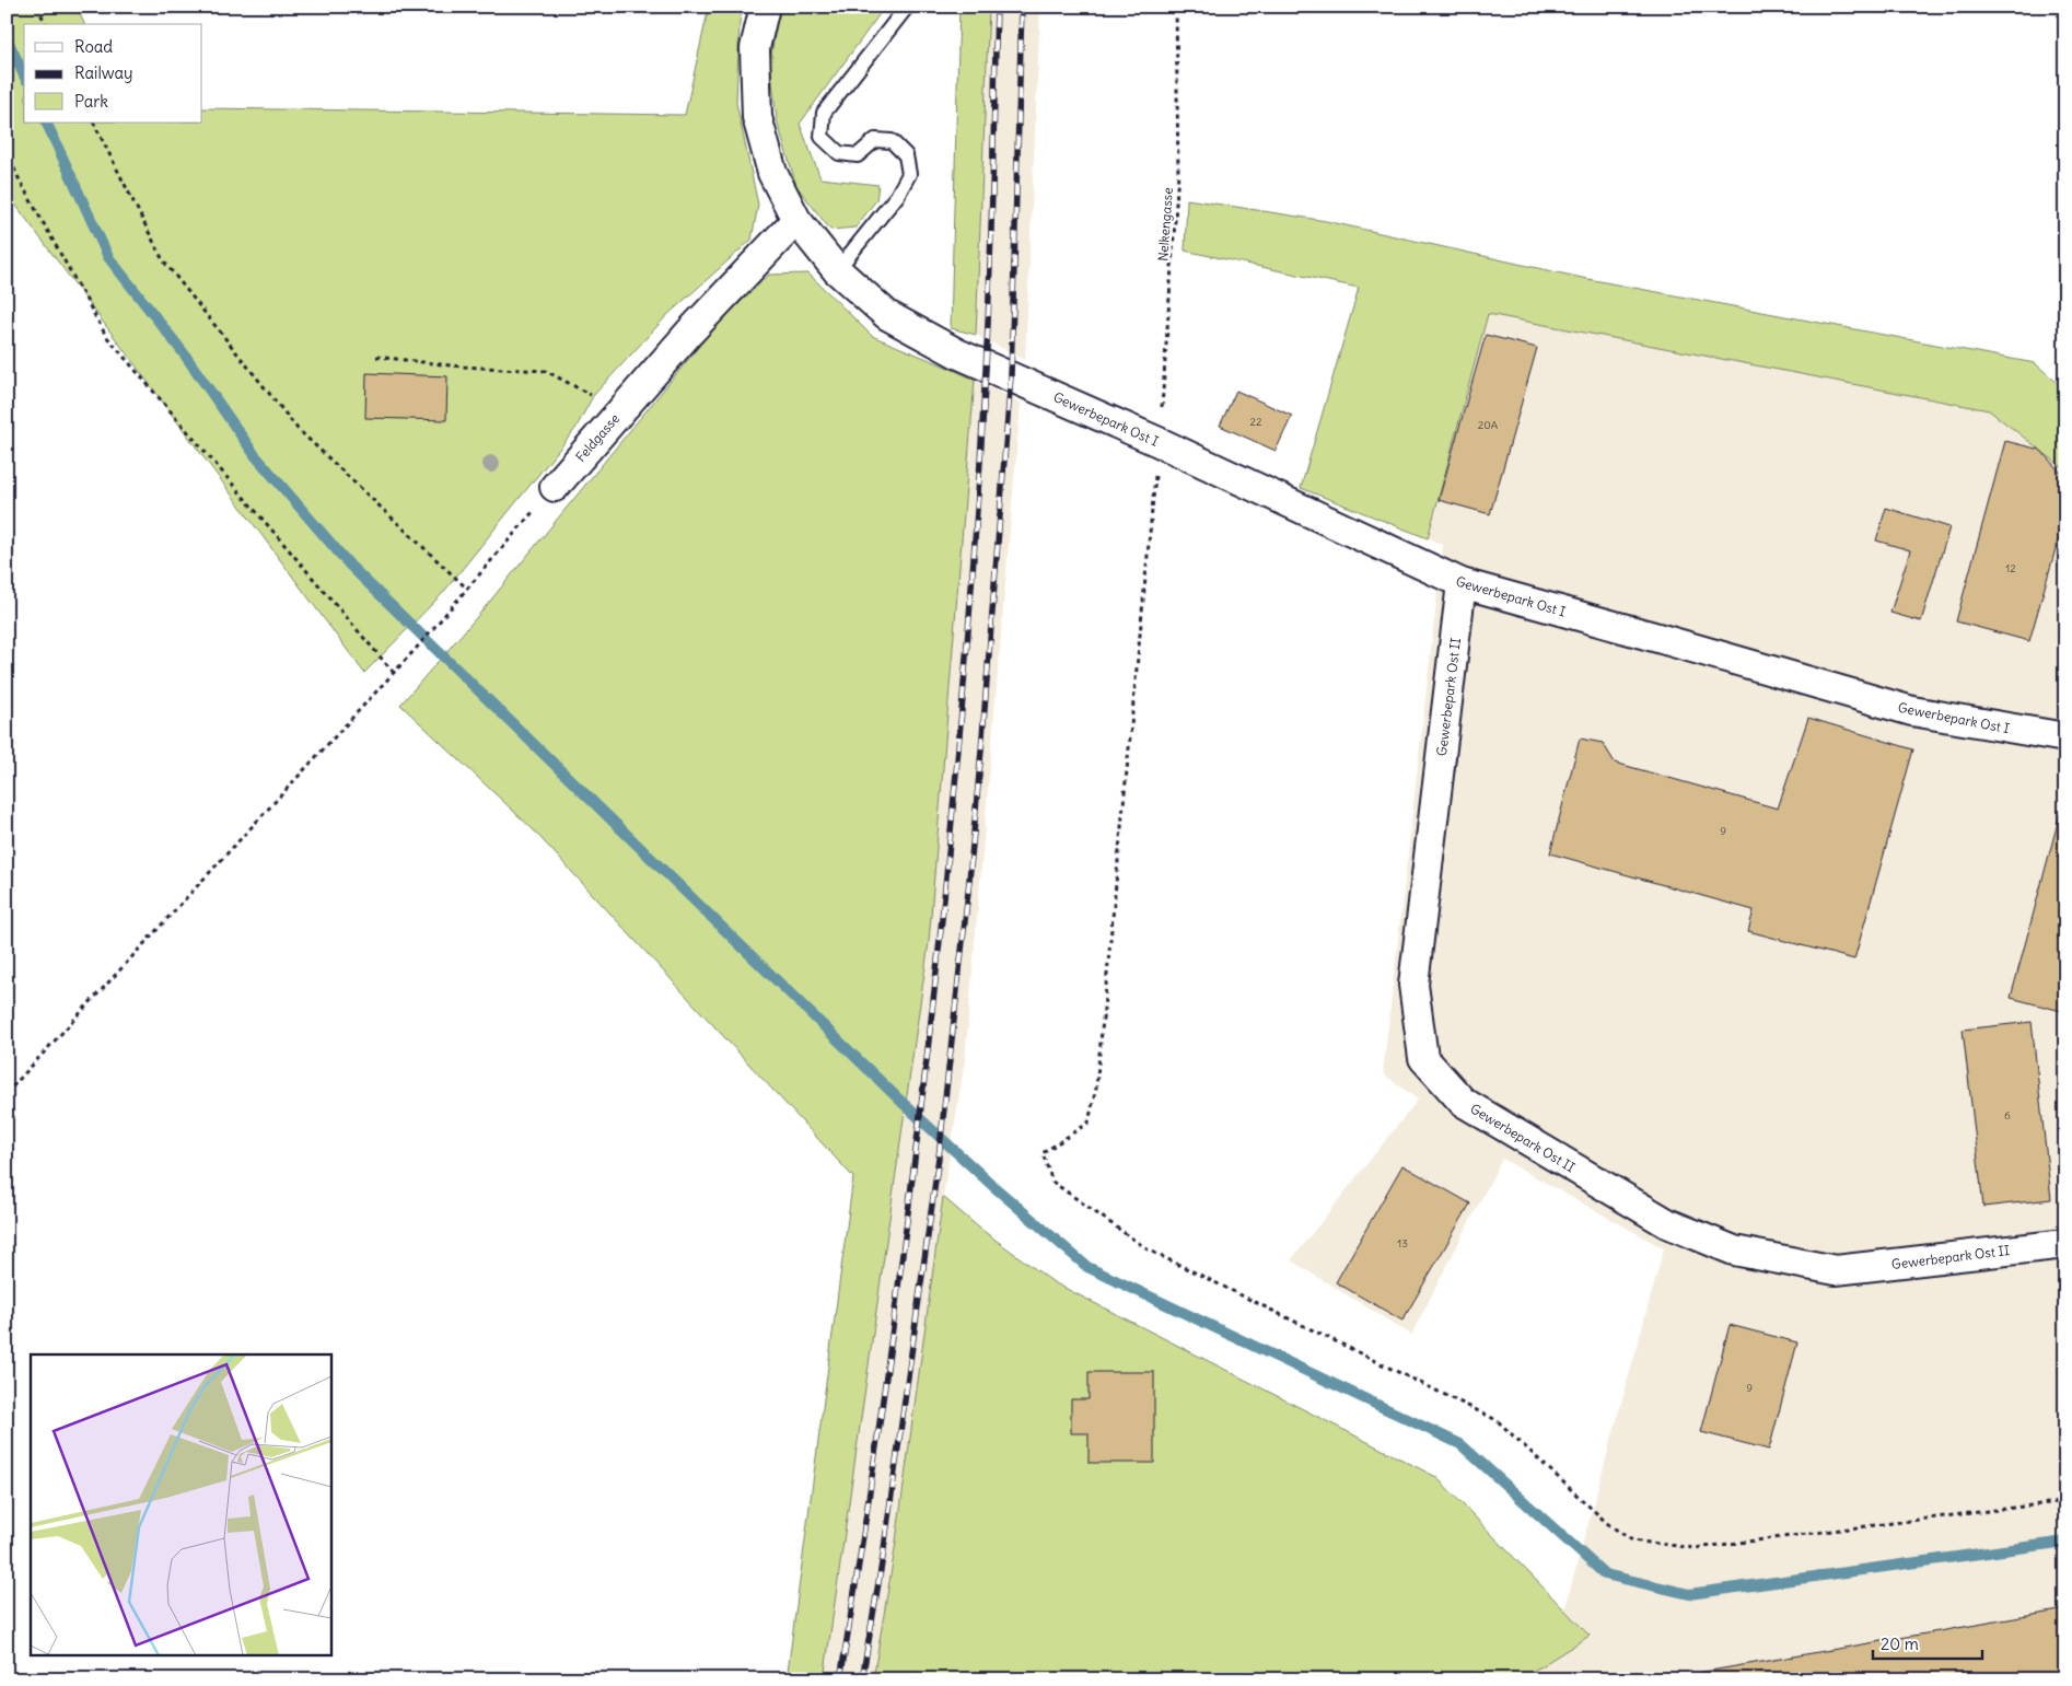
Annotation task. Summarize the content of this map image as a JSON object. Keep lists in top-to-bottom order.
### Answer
{
  "streets": {
    "street": ["Gewerbepark Ost I", "Feldgasse", "Gewerbepark Ost II"],
    "path": ["Nelkengasse"]
  },
  "crossings": [
    ["Nelkengasse", "Gewerbepark Ost I"],
    ["Gewerbepark Ost I", "Feldgasse"],
    ["Gewerbepark Ost I", "Gewerbepark Ost II"]
  ],
  "house_numbers": [
    "22",
    "20A",
    "12",
    "9",
    "6",
    "13",
    "9"
  ],
  "legend": ["Road", "Railway", "Park"],
  "scale_bar": "20 m"
}
